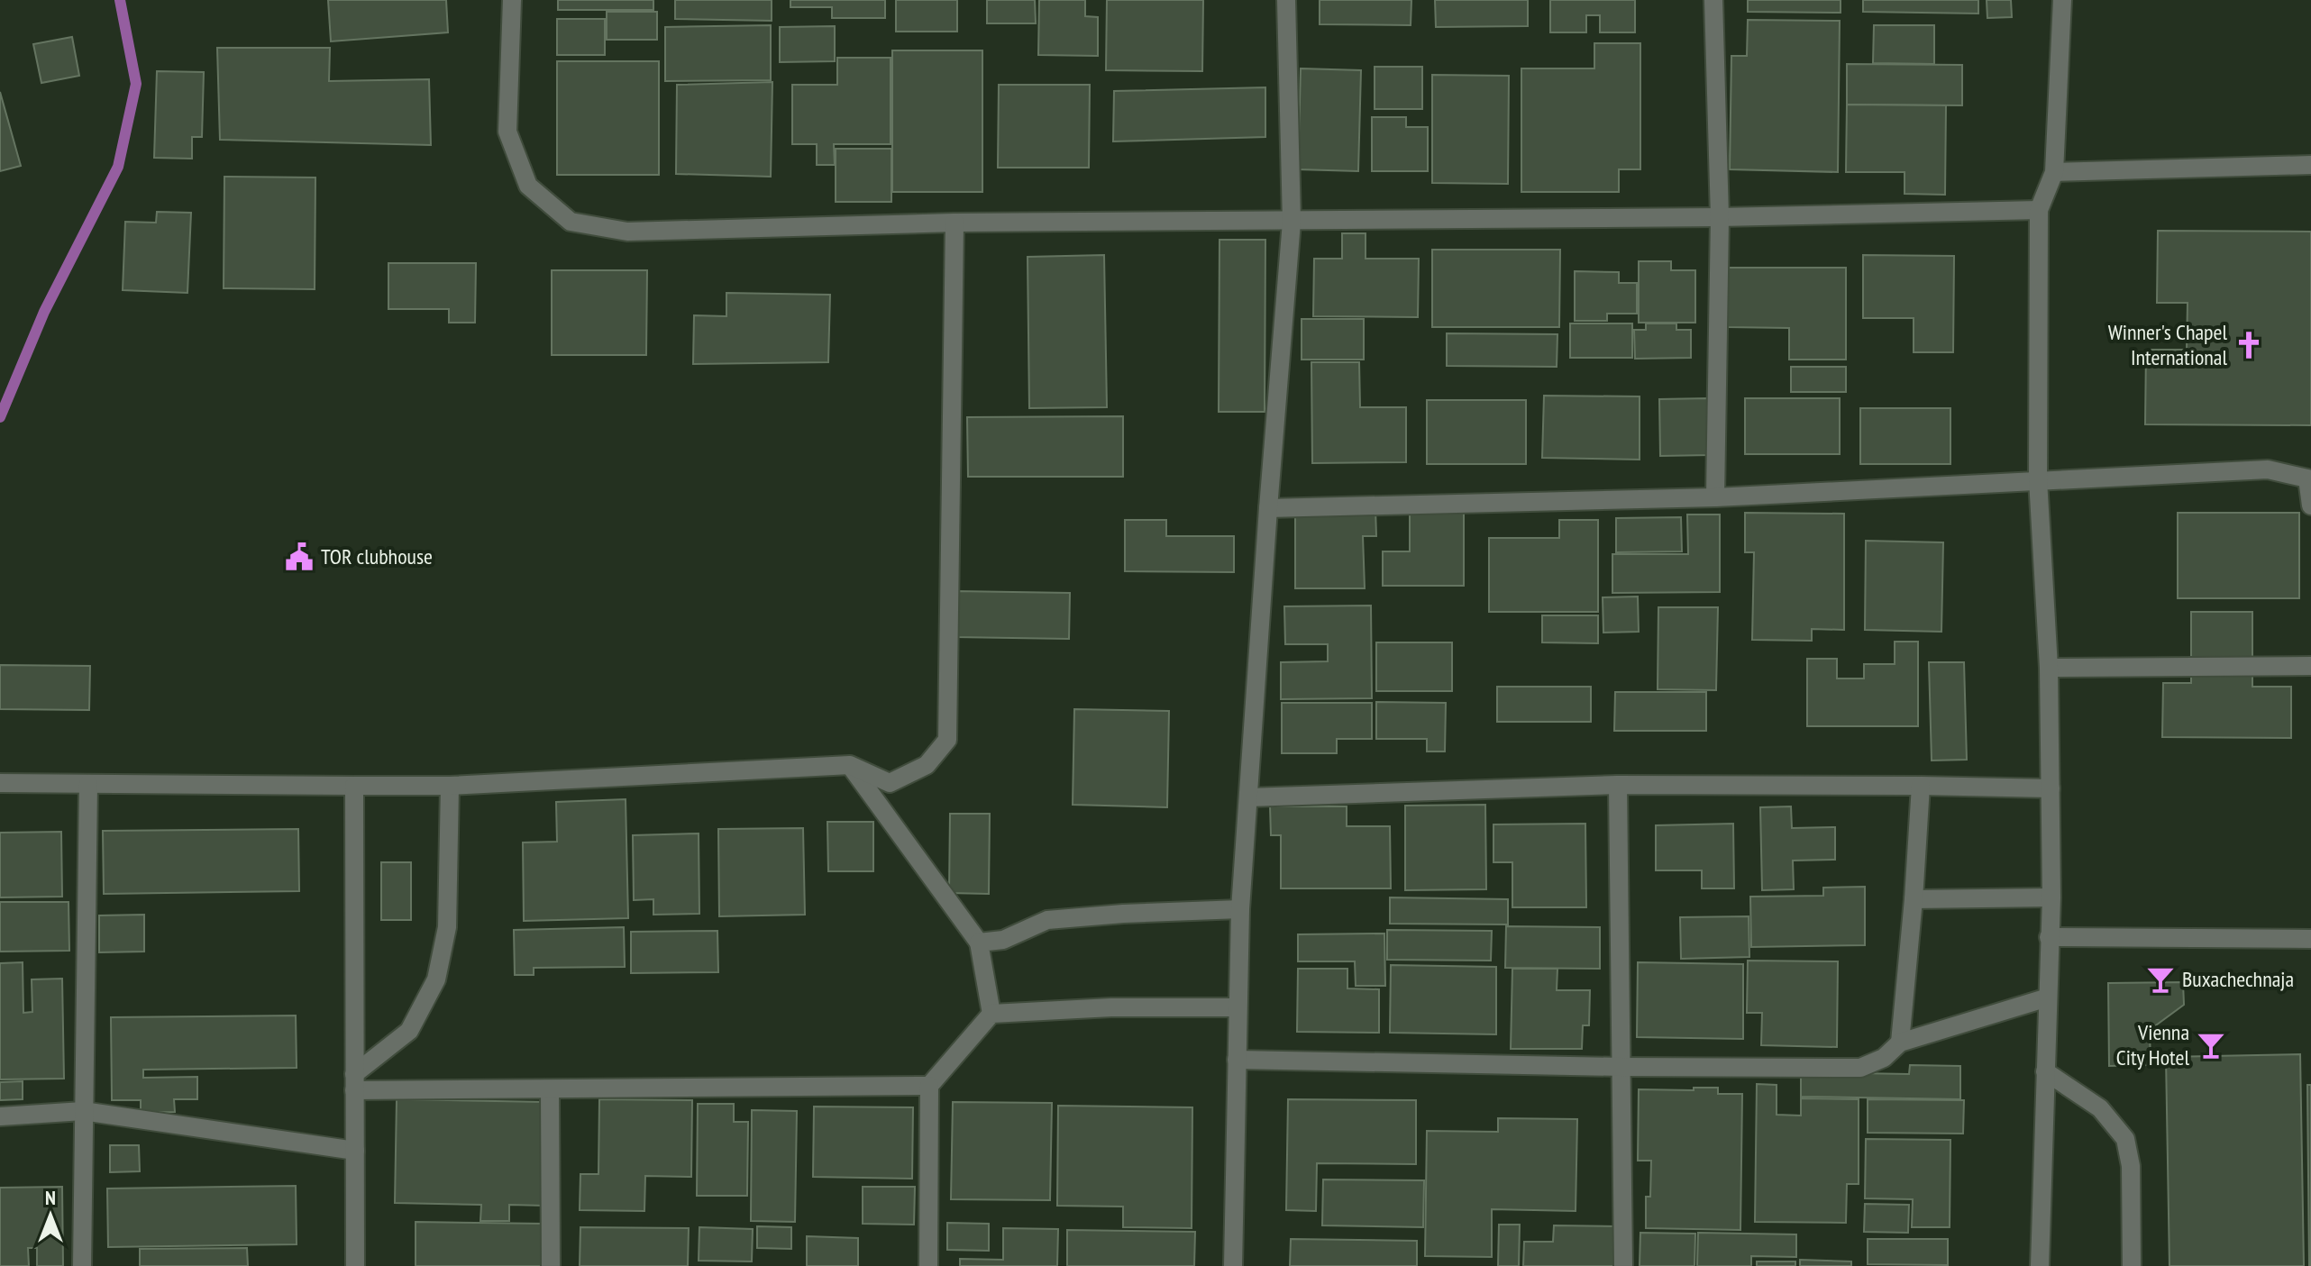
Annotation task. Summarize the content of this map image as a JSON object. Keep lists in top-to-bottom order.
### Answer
{
  "places": {
    "church": ["Winner's Chapel International"],
    "public building": ["TOR clubhouse"],
    "bar": ["Buxachechnaja", "Vienna City Hotel"]
  },
  "north": "top"
}
